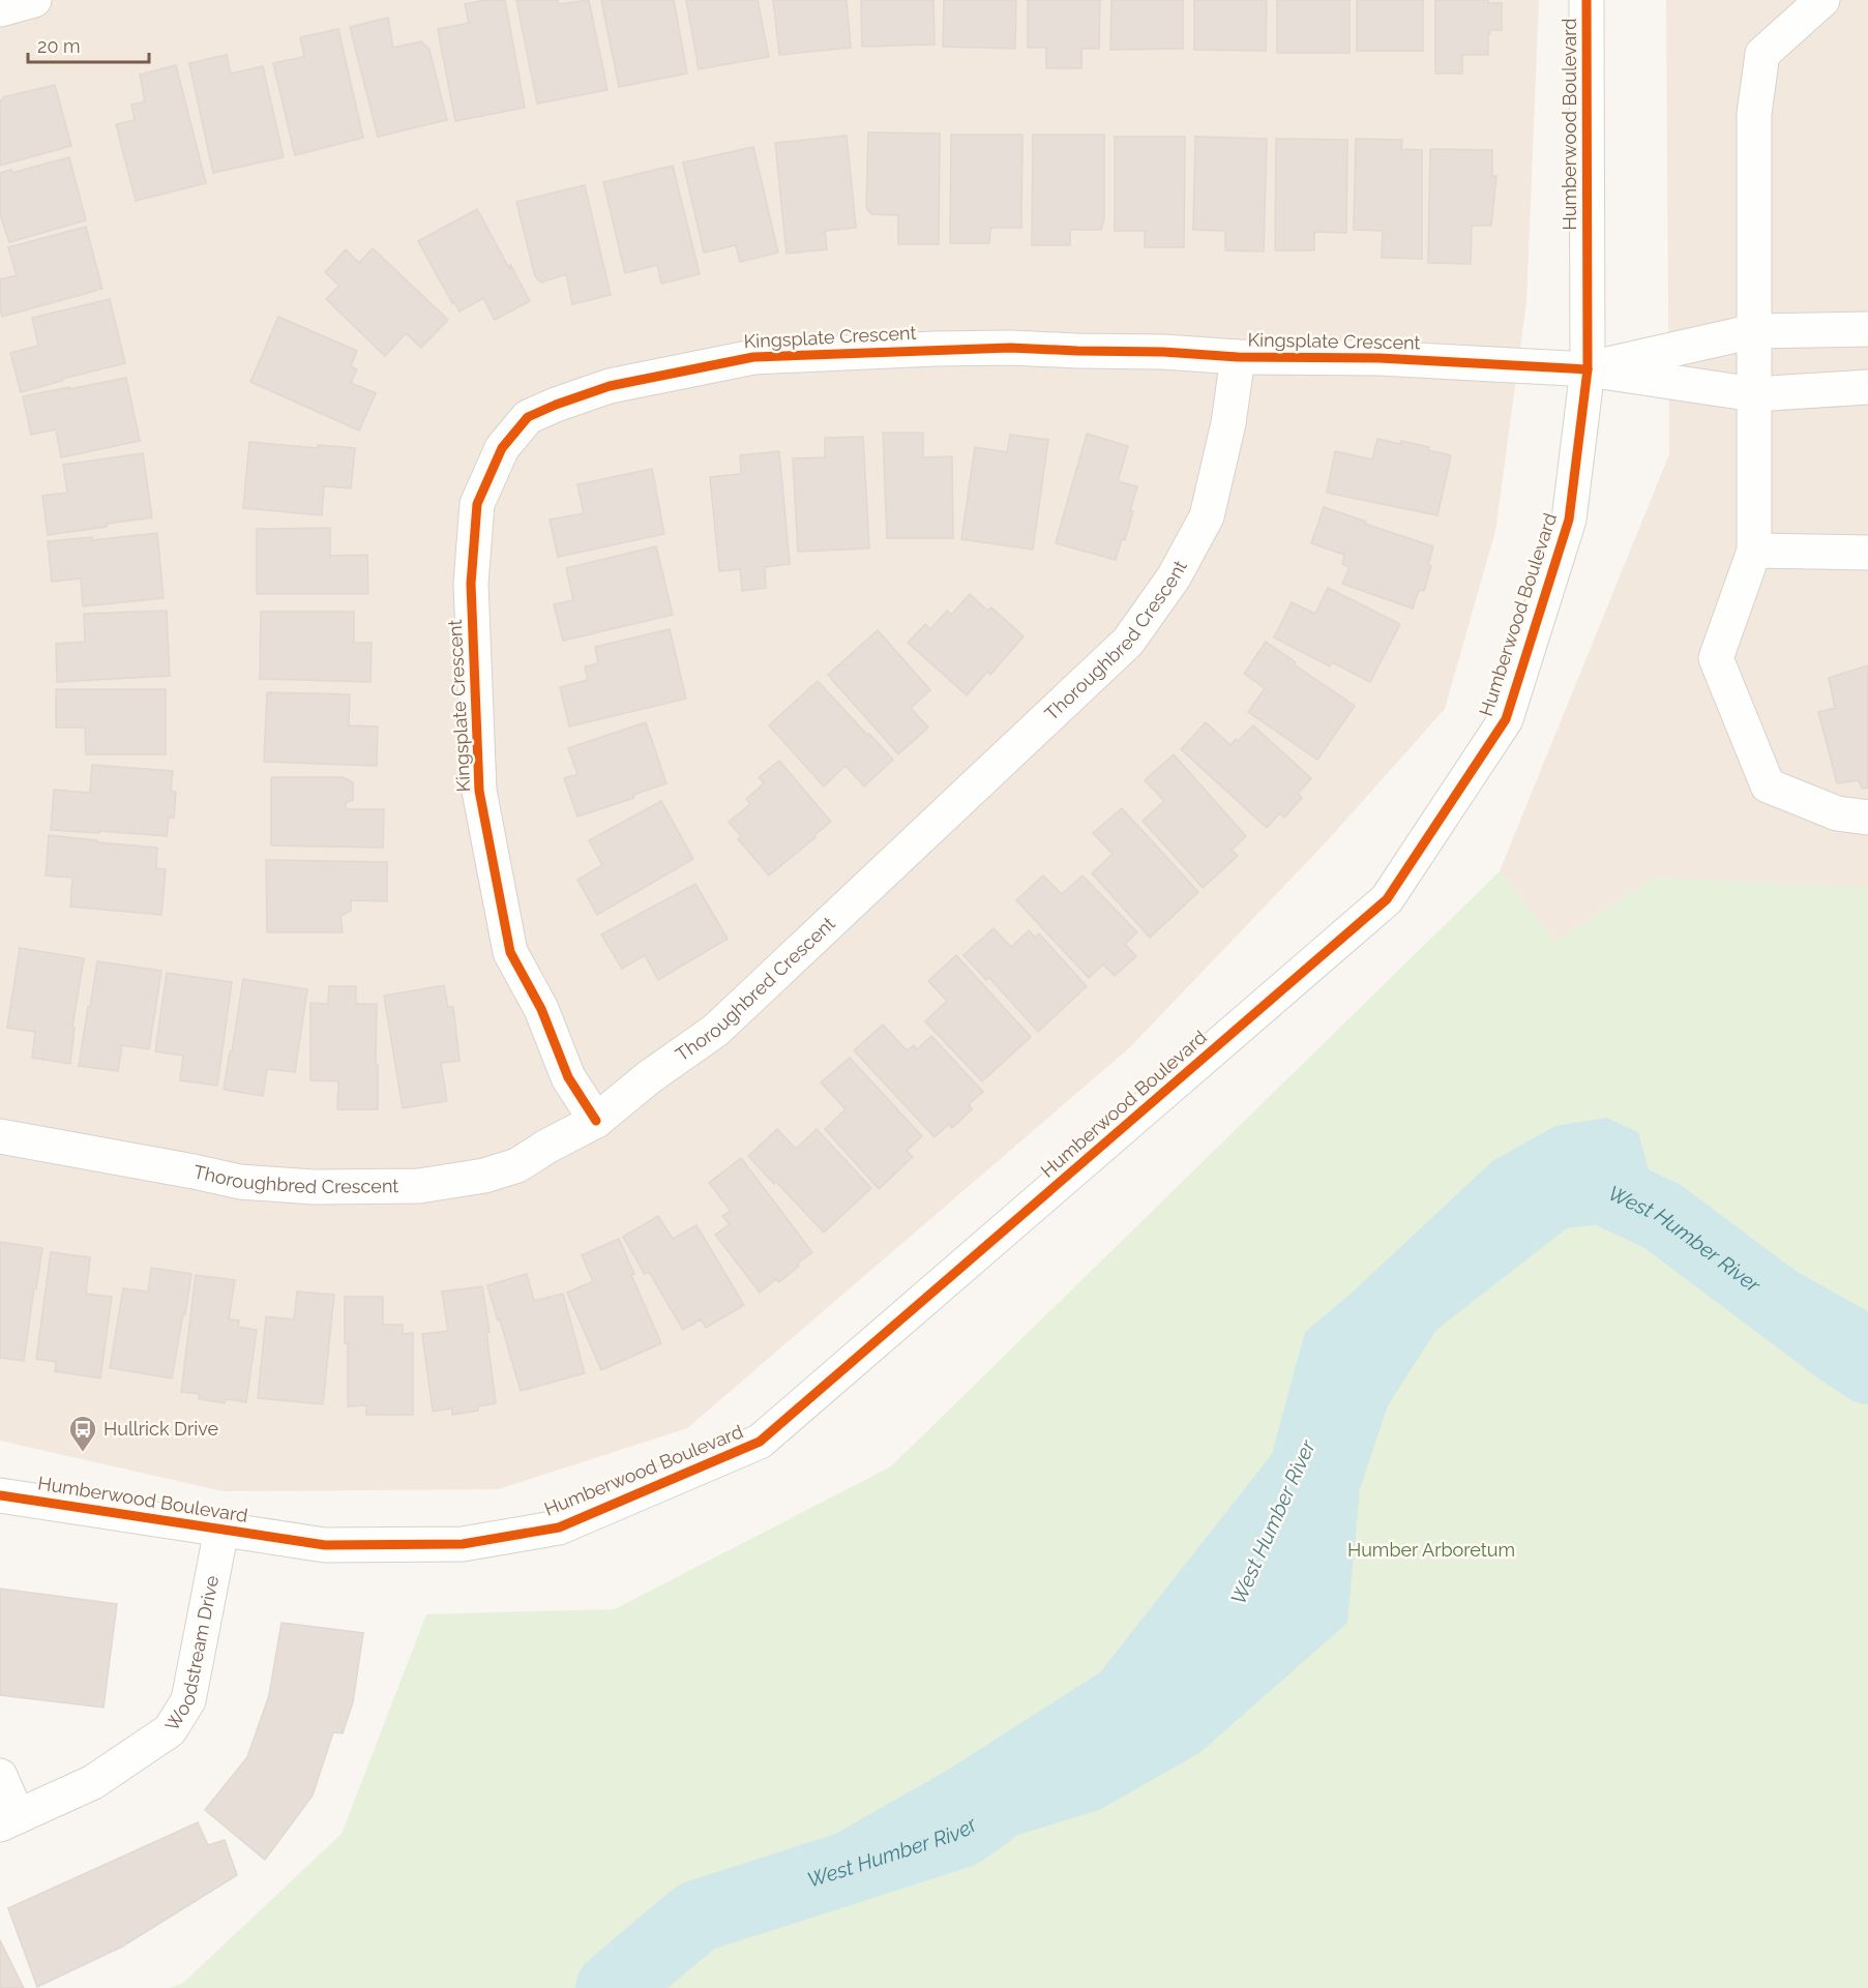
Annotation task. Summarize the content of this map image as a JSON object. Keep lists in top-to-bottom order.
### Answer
{
  "streets": {
    "street": [
      "Humberwood Boulevard",
      "Kingsplate Crescent",
      "Thoroughbred Crescent",
      "Woodstream Drive"
    ]
  },
  "crossings": [
    ["Humberwood Boulevard", "Kingsplate Crescent"],
    ["Humberwood Boulevard", "Woodstream Drive"],
    ["Kingsplate Crescent", "Thoroughbred Crescent"]
  ],
  "water": ["West Humber River"],
  "parks": ["Humber Arboretum"],
  "places": {
    "bus stop": ["Hullrick Drive"]
  },
  "scale_bar": "20 m"
}
